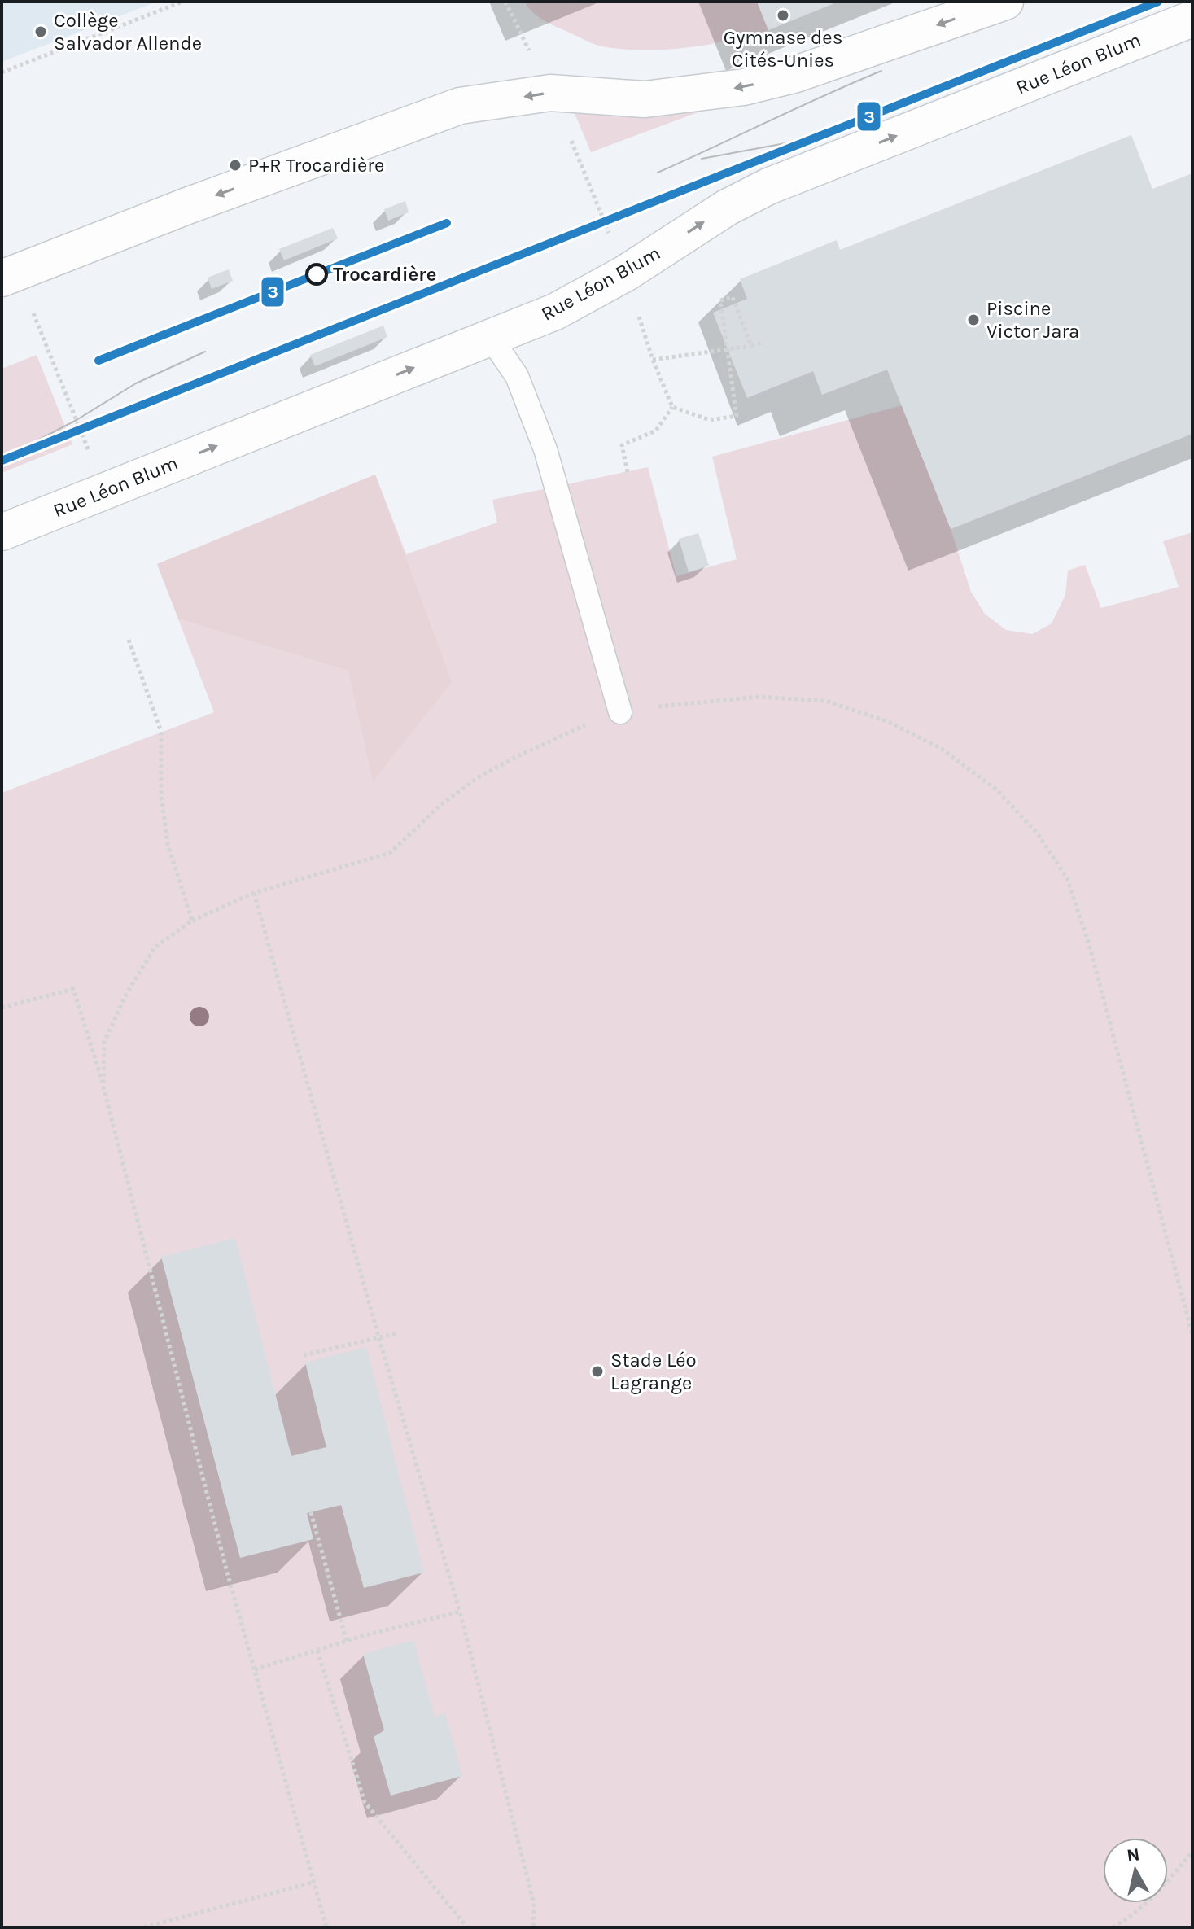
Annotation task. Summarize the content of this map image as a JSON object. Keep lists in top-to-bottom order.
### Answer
{
  "streets": {
    "street": ["Rue Léon Blum"]
  },
  "places": [
    "Gymnase des Cités-Unies",
    "Collège Salvador Allende",
    "P+R Trocardière",
    "Trocardière",
    "Piscine Victor Jara",
    "Stade Léo Lagrange"
  ],
  "lines": ["transit line 3"],
  "north": "top"
}
